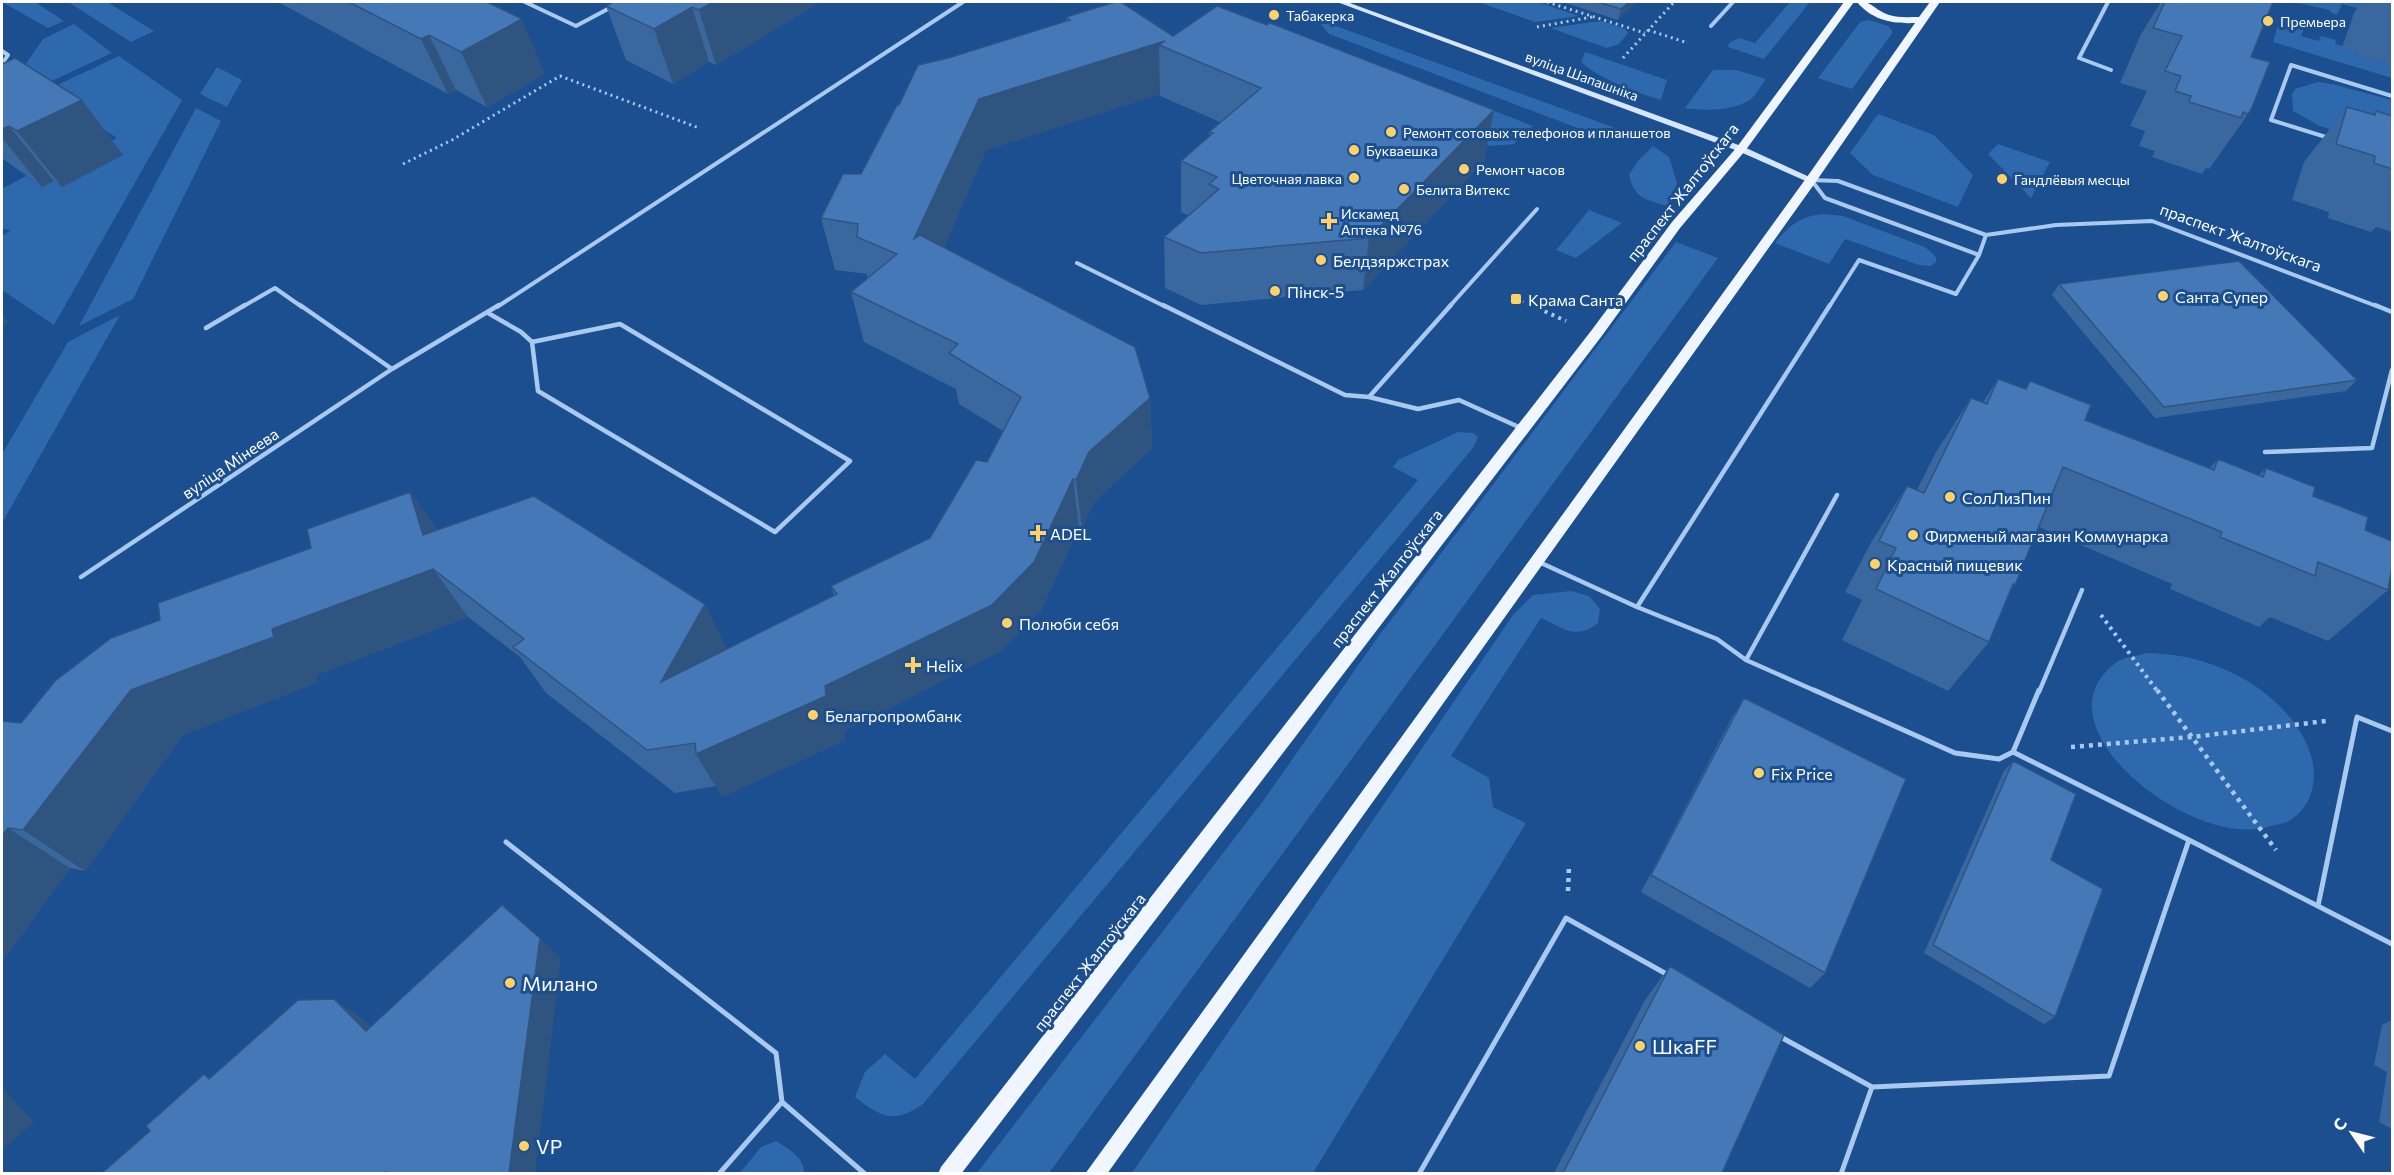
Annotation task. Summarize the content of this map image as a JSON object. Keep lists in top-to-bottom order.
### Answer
{
  "streets": {
    "main road": ["праспект Жалтоўскага"],
    "street": ["вуліца Шапашніка"],
    "lane": ["вуліца Мінеева"]
  },
  "crossings": [
    ["вуліца Шапашніка", "праспект Жалтоўскага"]
  ],
  "places": {
    "other": [
      "Табакерка",
      "Премьера",
      "Ремонт сотовых телефонов и планшетов",
      "Букваешка",
      "Ремонт часов",
      "Цветочная лавка",
      "Гандлёвыя месцы",
      "Белита Витекс",
      "Белдзяржстрах",
      "Пінск-5",
      "Санта Супер",
      "СолЛизПин",
      "Фирменый магазин Коммунарка",
      "Красный пищевик",
      "Полюби себя",
      "Белагропромбанк",
      "Fix Price",
      "Милано",
      "ШкаFF",
      "VP"
    ],
    "health": ["Искамед Аптека №76", "ADEL", "Helix"],
    "transit": ["Крама Санта"]
  },
  "north": "top left"
}
